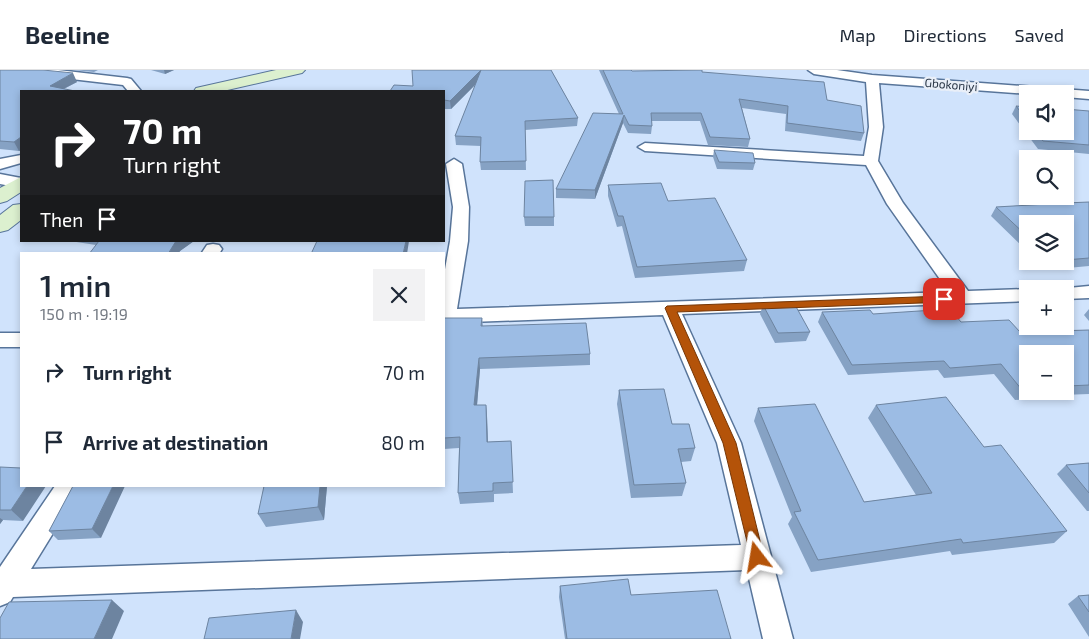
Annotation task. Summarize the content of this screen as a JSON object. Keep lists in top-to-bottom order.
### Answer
{
  "streets": {
    "street": ["Gbokoniyi"]
  },
  "page": {
    "header": "Beeline",
    "nav": ["Map", "Directions", "Saved"],
    "map_buttons": ["+", "−"],
    "turn": ["70 m", "Turn right"],
    "then": "Then",
    "heading": ["1 min", "150 m · 19:19"],
    "list": [
      {
        "name": "Turn right",
        "value": "70 m"
      },
      {
        "name": "Arrive at destination",
        "value": "80 m"
      }
    ]
  }
}
